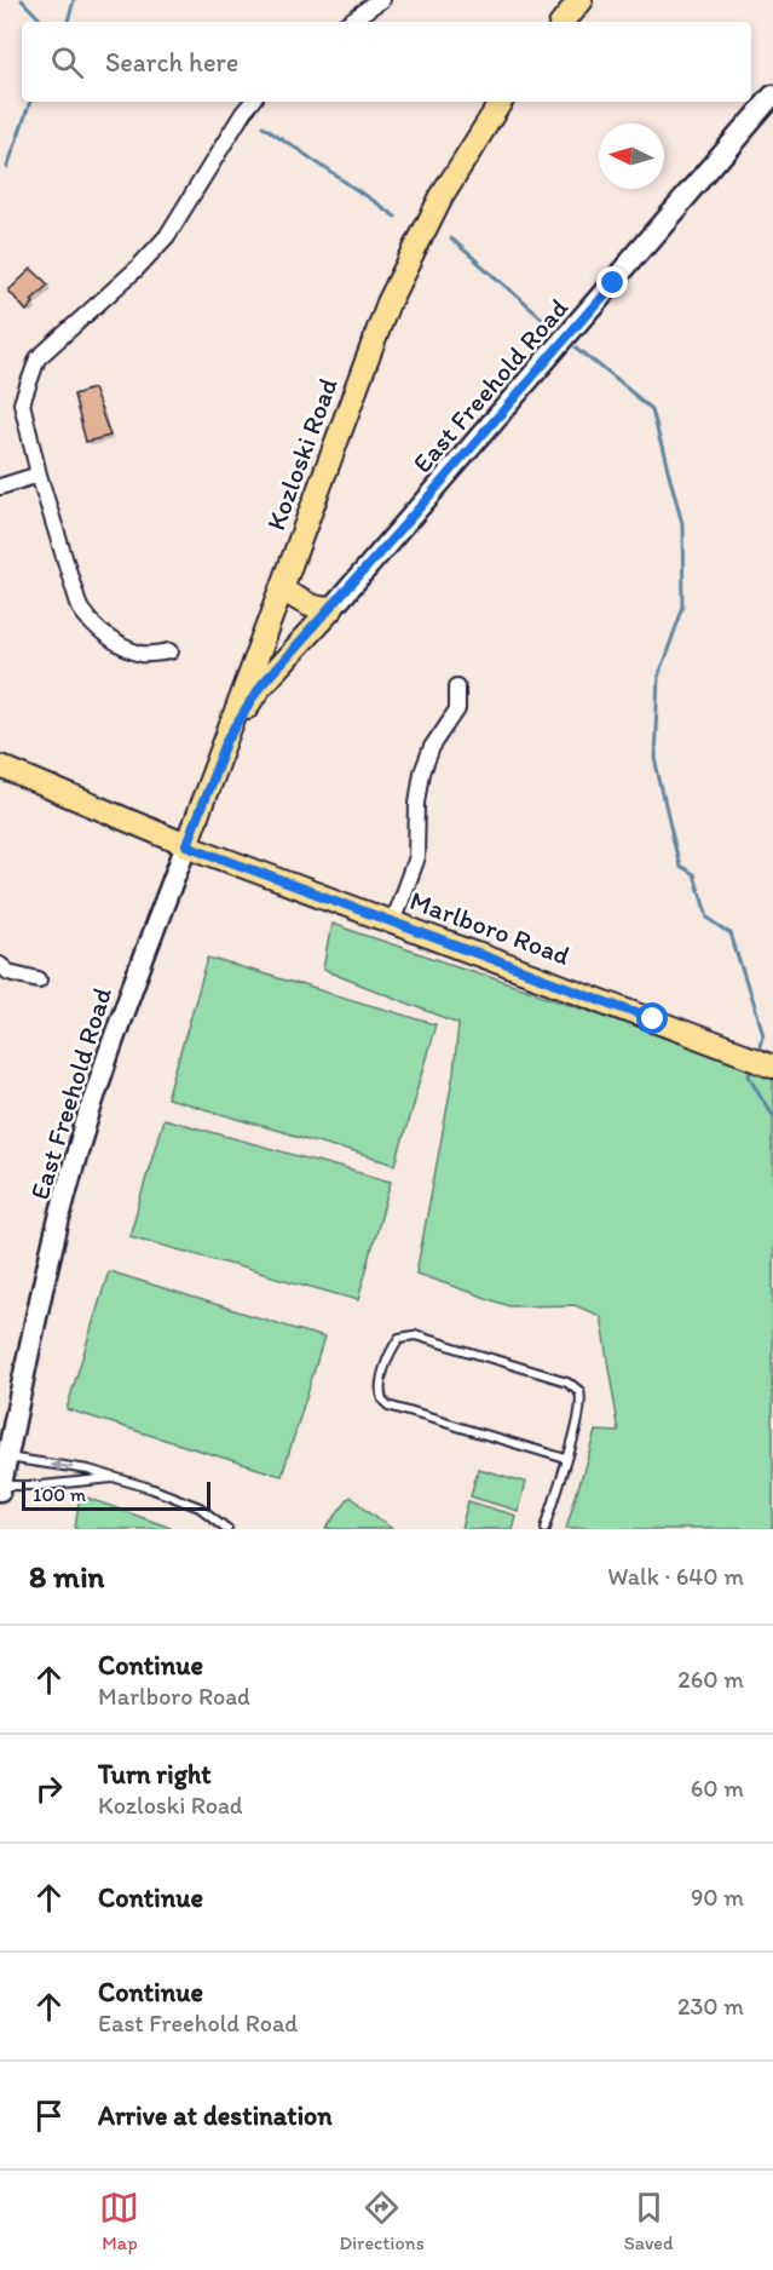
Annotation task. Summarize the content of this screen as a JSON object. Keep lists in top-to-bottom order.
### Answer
{
  "streets": {
    "main road": ["Kozloski Road", "Marlboro Road"],
    "street": ["East Freehold Road"]
  },
  "crossings": [
    ["East Freehold Road", "Kozloski Road"],
    ["East Freehold Road", "Marlboro Road"],
    ["Kozloski Road", "Marlboro Road"]
  ],
  "scale_bar": "100 m",
  "north": "left",
  "page": {
    "search": "Search here",
    "scale": "100 m",
    "heading": ["8 min", "Walk · 640 m"],
    "list": [
      ["Continue", "Marlboro Road", "260 m"],
      ["Turn right", "Kozloski Road", "60 m"],
      ["Continue", "90 m"],
      ["Continue", "East Freehold Road", "230 m"],
      "Arrive at destination"
    ],
    "nav": ["Map", "Directions", "Saved"]
  }
}
